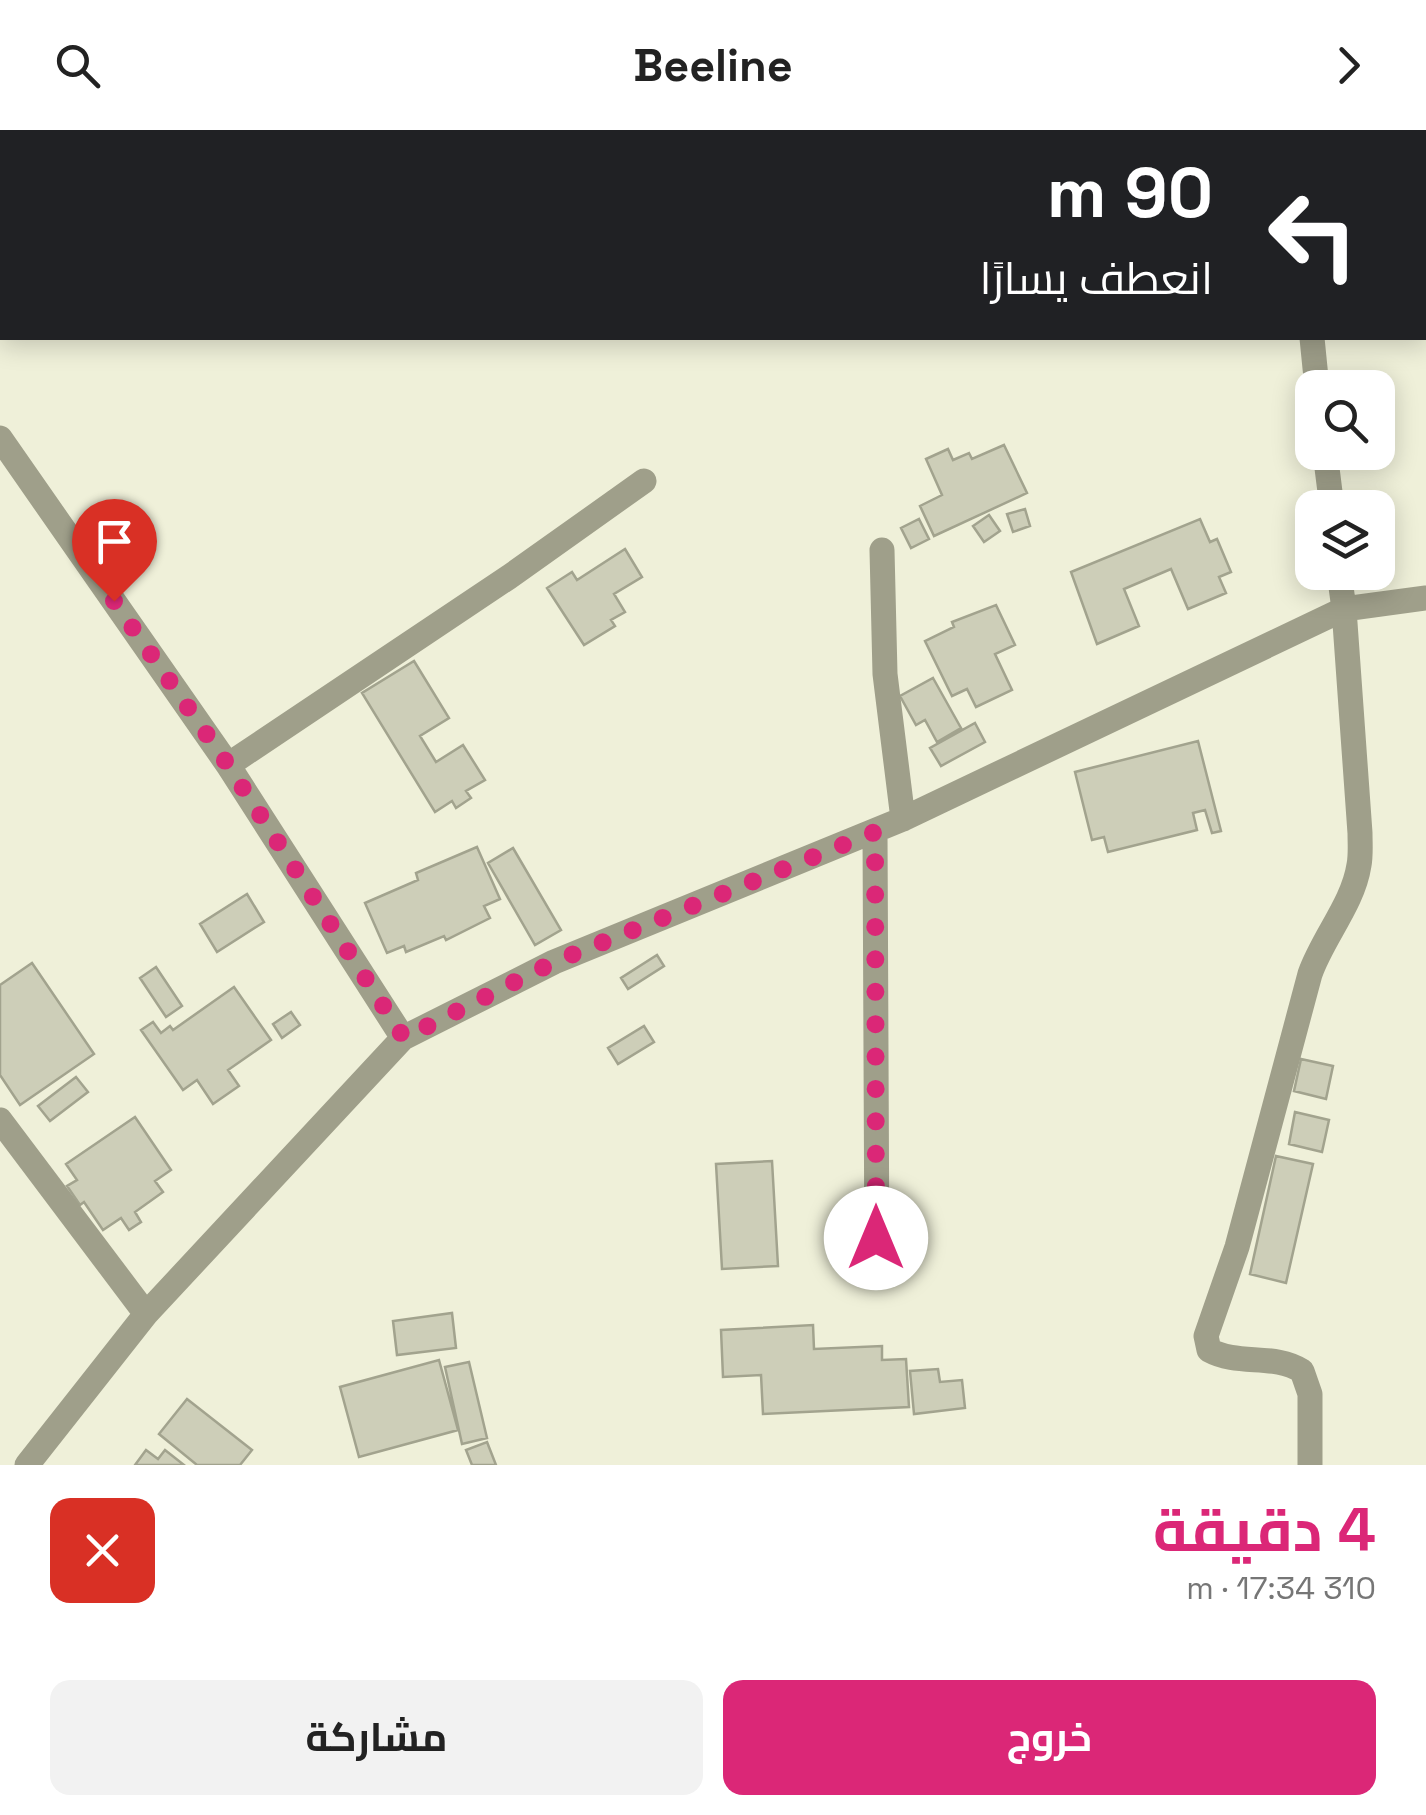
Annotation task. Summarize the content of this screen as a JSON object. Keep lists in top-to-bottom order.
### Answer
{
  "page": {
    "header": "Beeline",
    "turn": ["90 m", "انعطف يسارًا"],
    "heading": ["4 دقيقة", "310 m · 17:34"],
    "buttons": ["خروج", "مشاركة"]
  }
}
